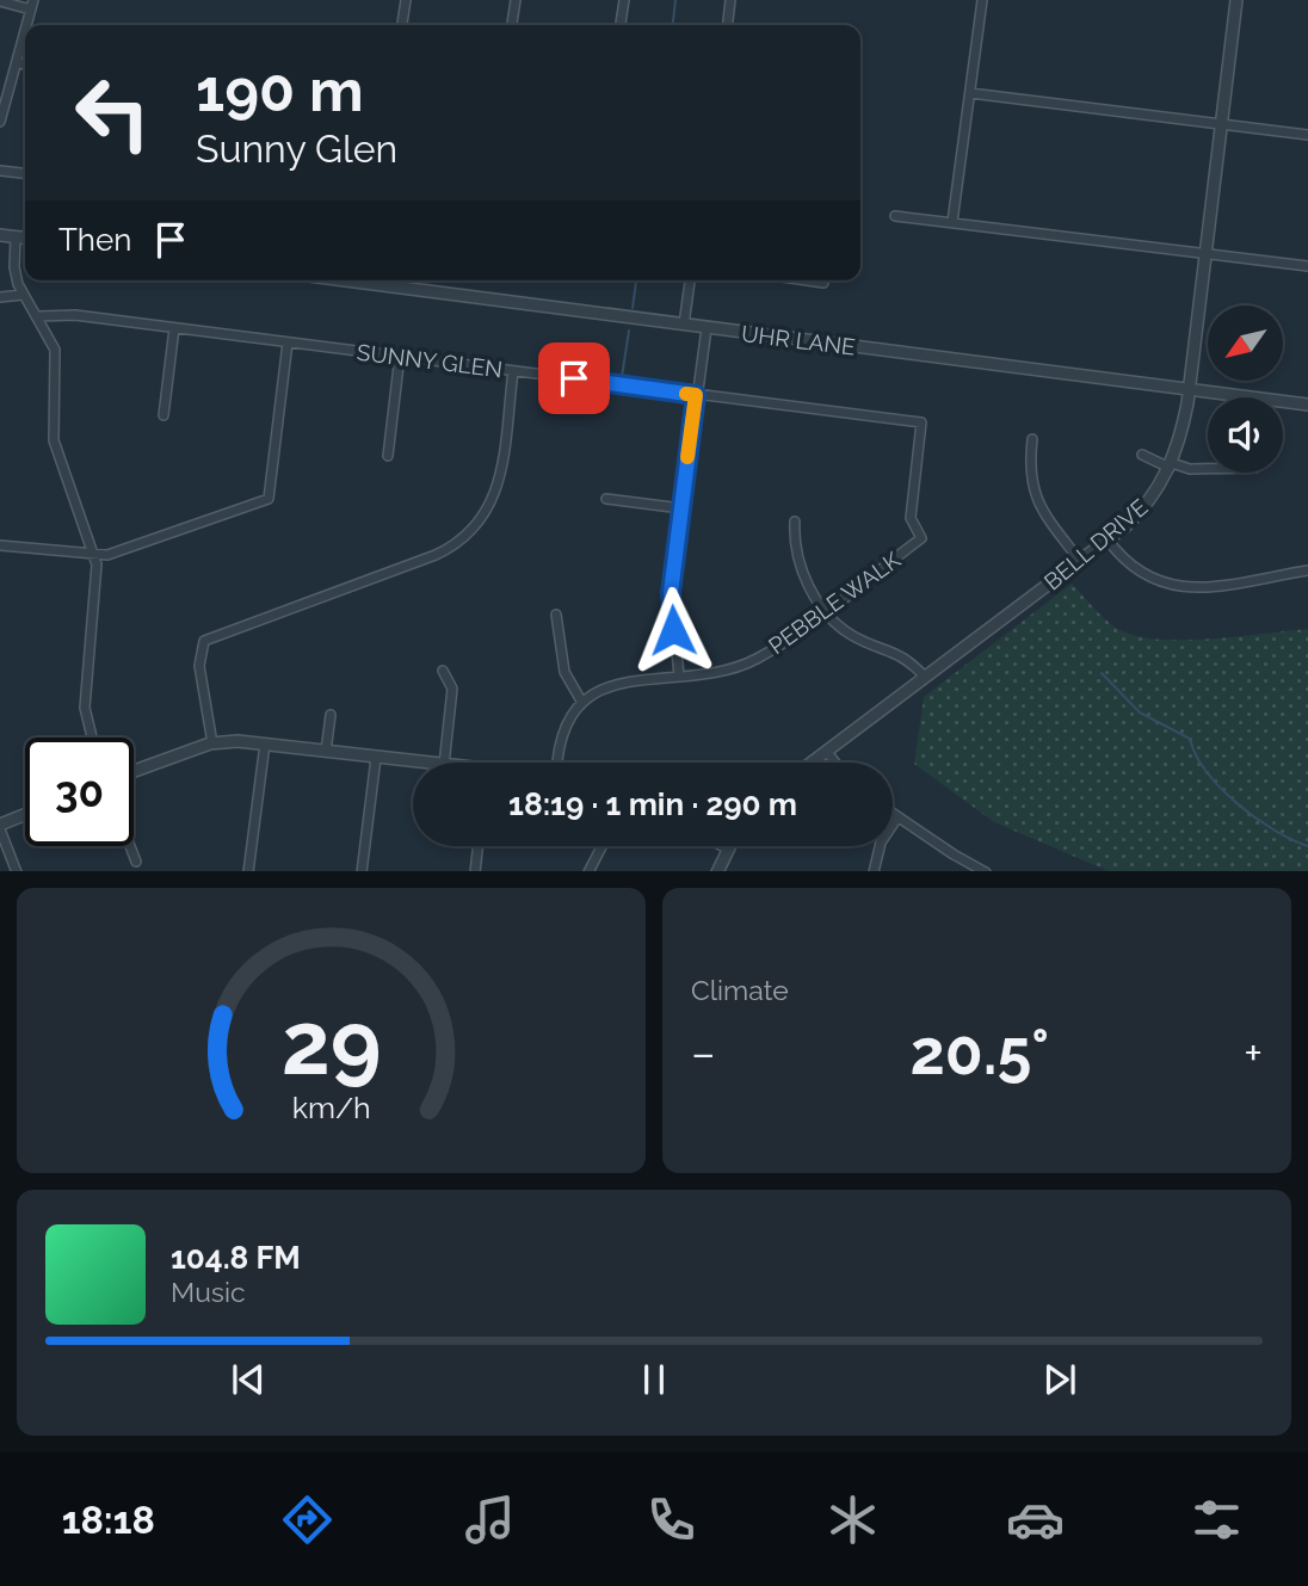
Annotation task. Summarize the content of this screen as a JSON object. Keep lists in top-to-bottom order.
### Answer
{
  "streets": {
    "street": [
      "UHR LANE",
      "SUNNY GLEN",
      "BELL DRIVE",
      "PEBBLE WALK"
    ]
  },
  "crossings": [
    ["UHR LANE", "BELL DRIVE"],
    ["SUNNY GLEN", "PEBBLE WALK"]
  ],
  "north": "bottom left",
  "page": {
    "turn": ["190 m", "Sunny Glen"],
    "then": "Then",
    "limit": "30",
    "trip": "18:19 · 1 min · 290 m",
    "tile": "Climate",
    "heat": ["−", "20.5°", "+"],
    "song": ["104.8 FM", "Music"],
    "tabs": "18:18",
    "gauge": ["29", "km/h"]
  }
}
